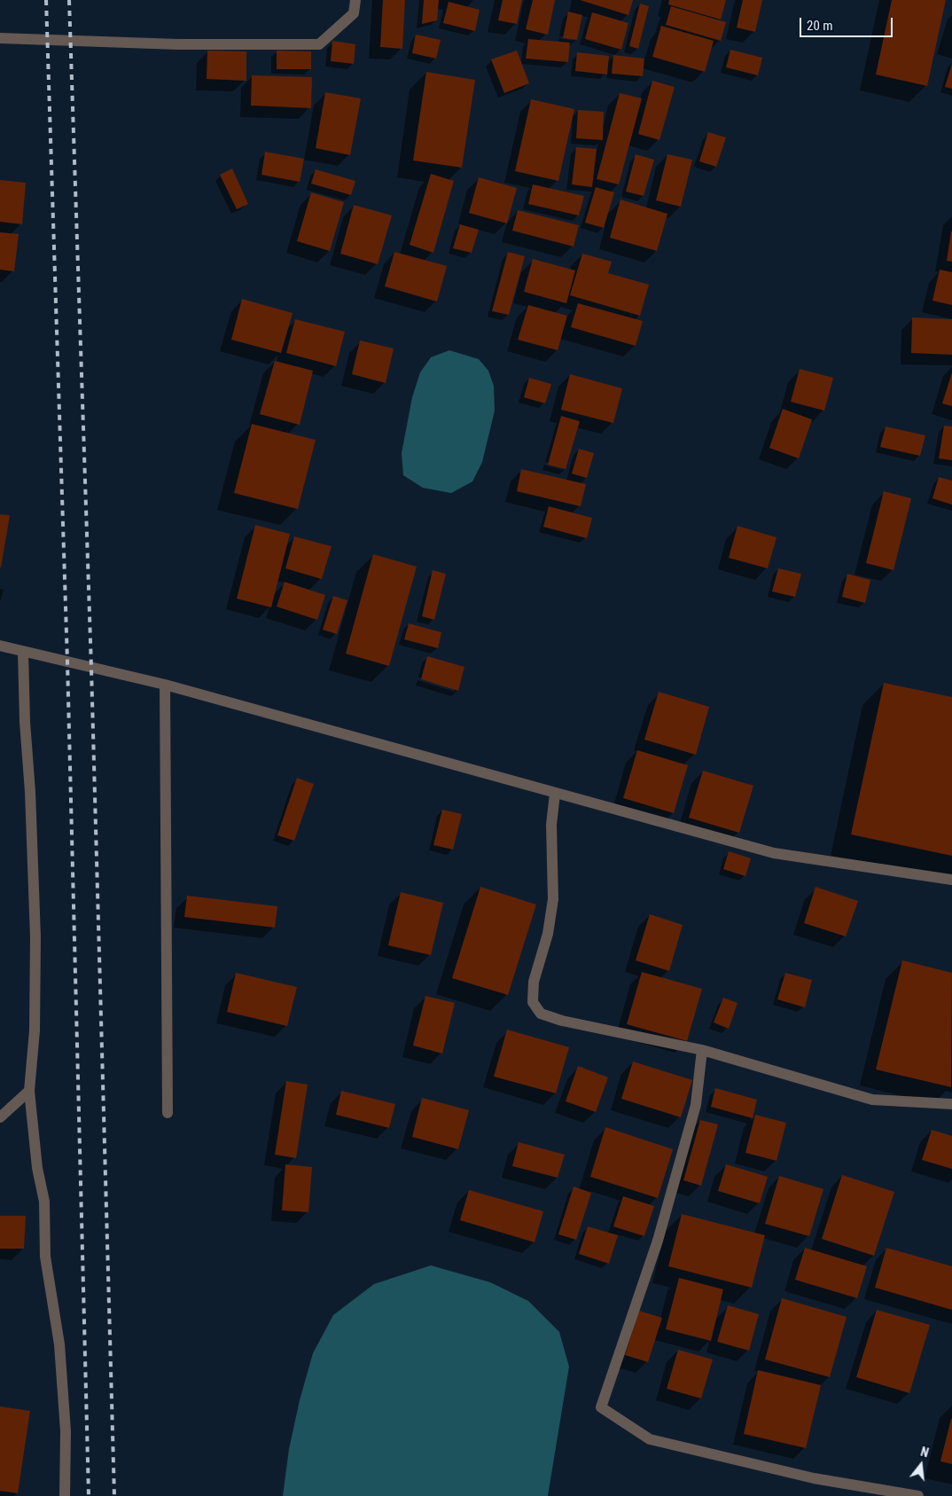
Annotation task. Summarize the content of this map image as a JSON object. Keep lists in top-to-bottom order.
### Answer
{
  "scale_bar": "20 m",
  "north": "top"
}
